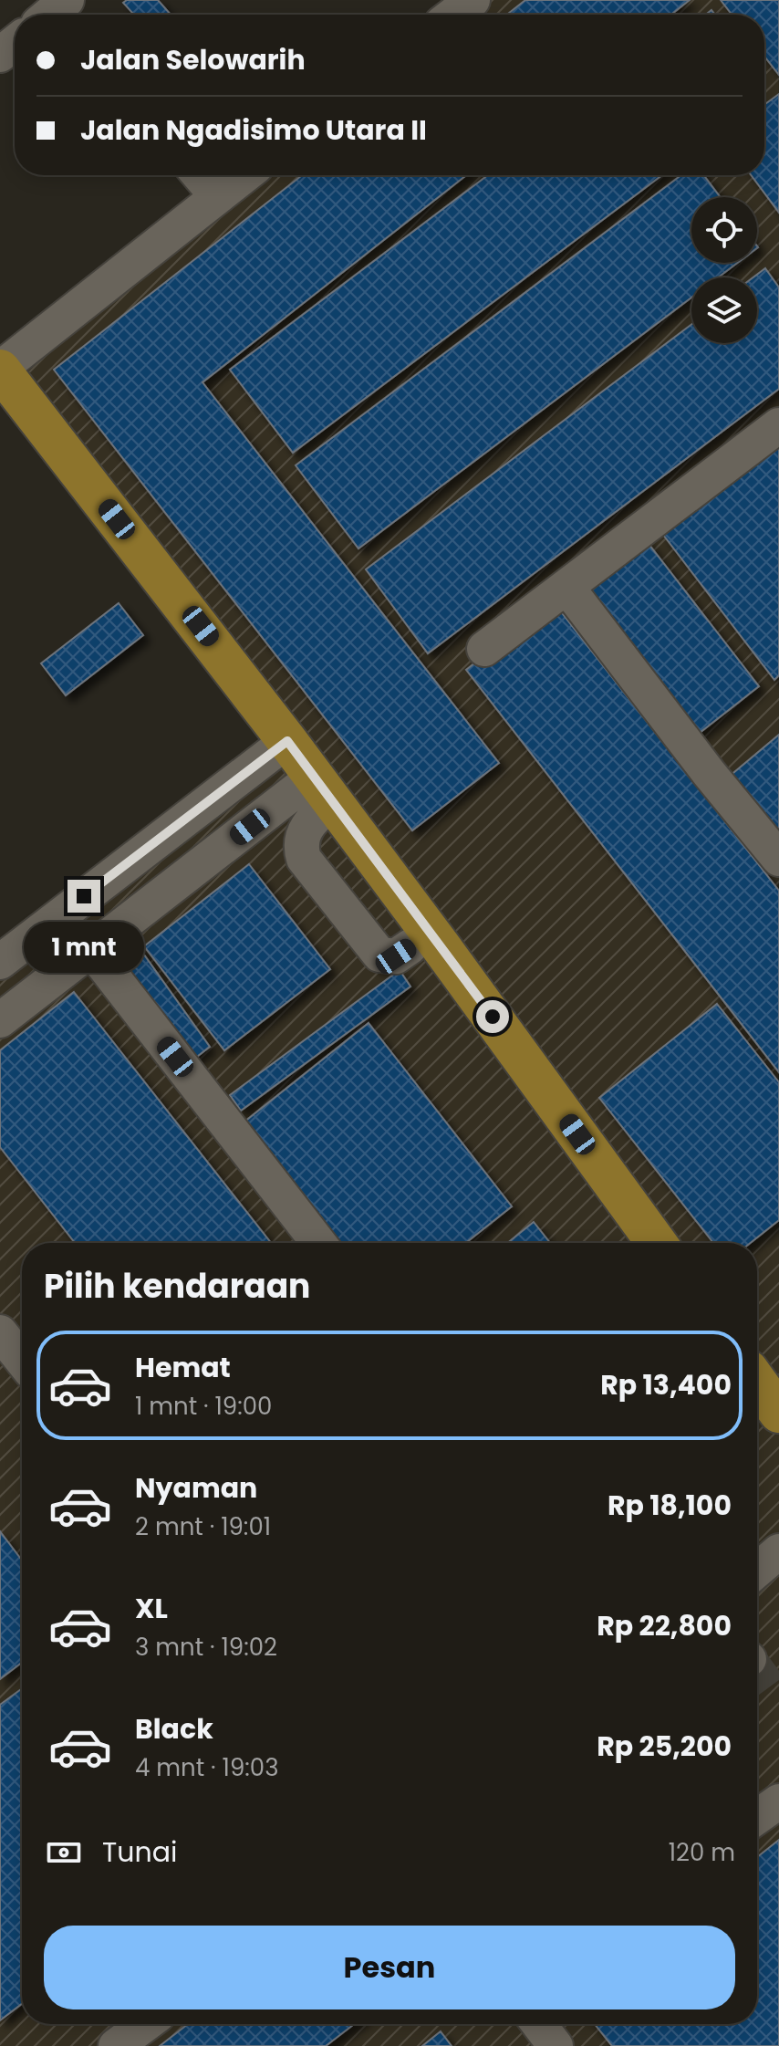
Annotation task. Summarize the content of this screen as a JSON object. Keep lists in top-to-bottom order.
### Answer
{
  "page": {
    "banner": ["Jalan Selowarih", "Jalan Ngadisimo Utara II"],
    "bubble": "1 mnt",
    "heading": "Pilih kendaraan",
    "list": [
      {
        "name": "Hemat",
        "note": "1 mnt · 19:00",
        "value": "Rp 13,400"
      },
      {
        "name": "Nyaman",
        "note": "2 mnt · 19:01",
        "value": "Rp 18,100"
      },
      {
        "name": "XL",
        "note": "3 mnt · 19:02",
        "value": "Rp 22,800"
      },
      {
        "name": "Black",
        "note": "4 mnt · 19:03",
        "value": "Rp 25,200"
      }
    ],
    "pay": ["Tunai", "120 m"],
    "buttons": "Pesan"
  }
}
